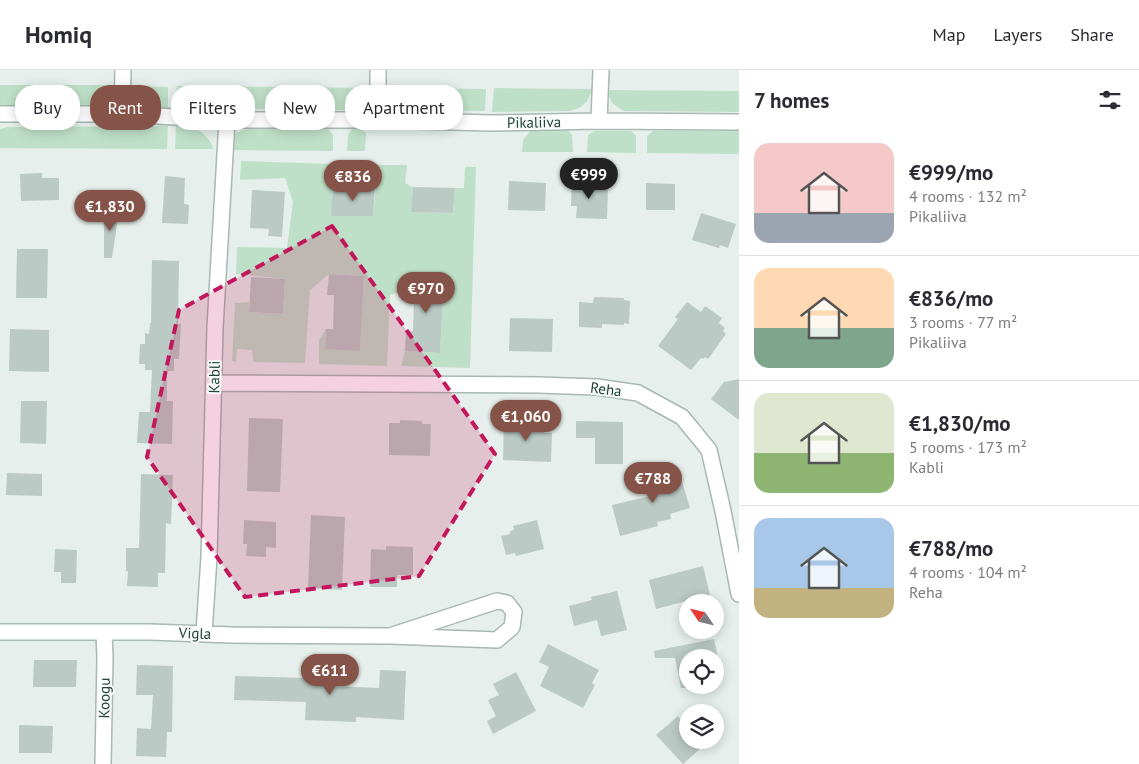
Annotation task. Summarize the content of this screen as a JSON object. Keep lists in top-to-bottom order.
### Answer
{
  "streets": {
    "street": [
      "Pikaliiva",
      "Kabli",
      "Reha",
      "Vigla",
      "Koogu"
    ]
  },
  "crossings": [
    ["Kabli", "Reha"],
    ["Kabli", "Vigla"],
    ["Vigla", "Koogu"]
  ],
  "north": "top left",
  "page": {
    "header": "Homiq",
    "nav": ["Map", "Layers", "Share"],
    "heading": "7 homes",
    "chip": [
      "Buy",
      "Rent",
      "Filters",
      "New",
      "Apartment"
    ],
    "list": [
      {
        "name": "€999/mo",
        "note": "4 rooms · 132 m² · Pikaliiva"
      },
      {
        "name": "€836/mo",
        "note": "3 rooms · 77 m² · Pikaliiva"
      },
      {
        "name": "€1,830/mo",
        "note": "5 rooms · 173 m² · Kabli"
      },
      {
        "name": "€788/mo",
        "note": "4 rooms · 104 m² · Reha"
      }
    ],
    "price": [
      "€999",
      "€836",
      "€1,830",
      "€970",
      "€1,060",
      "€788",
      "€611"
    ]
  }
}
